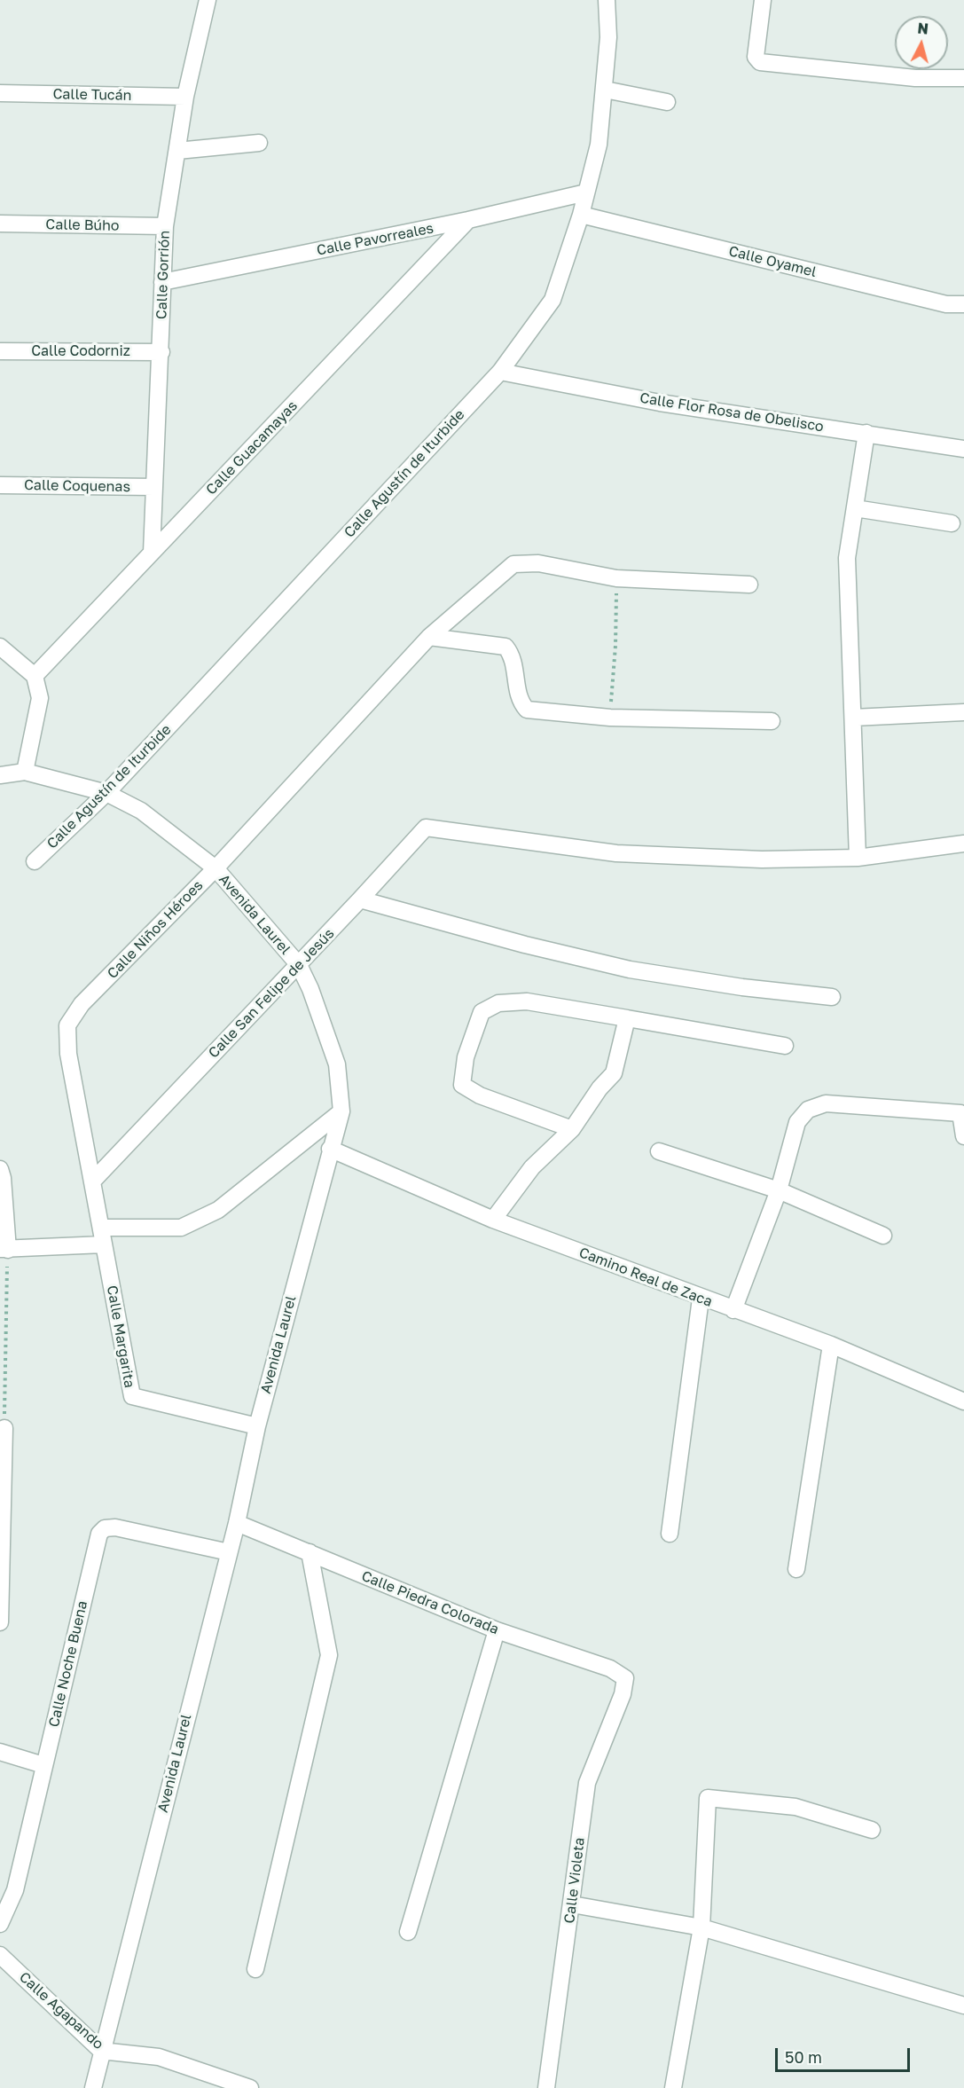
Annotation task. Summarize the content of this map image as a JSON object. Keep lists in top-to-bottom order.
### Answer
{
  "streets": {
    "street": [
      "Calle Tucán",
      "Calle Búho",
      "Calle Pavorreales",
      "Calle Oyamel",
      "Calle Gorrión",
      "Calle Codorniz",
      "Calle Flor Rosa de Obelisco",
      "Calle Guacamayas",
      "Calle Agustín de Iturbide",
      "Calle Coquenas",
      "Avenida Laurel",
      "Calle Niños Héroes",
      "Calle San Felipe de Jesús",
      "Camino Real de Zaca",
      "Calle Margarita",
      "Calle Piedra Colorada",
      "Calle Noche Buena",
      "Calle Violeta",
      "Calle Agapando"
    ]
  },
  "crossings": [
    ["Calle Tucán", "Calle Gorrión"],
    ["Calle Búho", "Calle Gorrión"],
    ["Calle Pavorreales", "Calle Gorrión"],
    ["Calle Pavorreales", "Calle Guacamayas"],
    ["Calle Pavorreales", "Calle Agustín de Iturbide"],
    ["Calle Oyamel", "Calle Agustín de Iturbide"],
    ["Calle Gorrión", "Calle Codorniz"],
    ["Calle Gorrión", "Calle Guacamayas"],
    ["Calle Gorrión", "Calle Coquenas"],
    ["Calle Flor Rosa de Obelisco", "Calle Agustín de Iturbide"],
    ["Calle Agustín de Iturbide", "Avenida Laurel"],
    ["Avenida Laurel", "Calle Niños Héroes"],
    ["Avenida Laurel", "Calle San Felipe de Jesús"],
    ["Avenida Laurel", "Camino Real de Zaca"],
    ["Avenida Laurel", "Calle Margarita"],
    ["Avenida Laurel", "Calle Piedra Colorada"],
    ["Avenida Laurel", "Calle Noche Buena"],
    ["Avenida Laurel", "Calle Agapando"],
    ["Calle Niños Héroes", "Calle San Felipe de Jesús"],
    ["Calle Niños Héroes", "Calle Margarita"],
    ["Calle Piedra Colorada", "Calle Violeta"]
  ],
  "scale_bar": "50 m",
  "north": "top"
}
